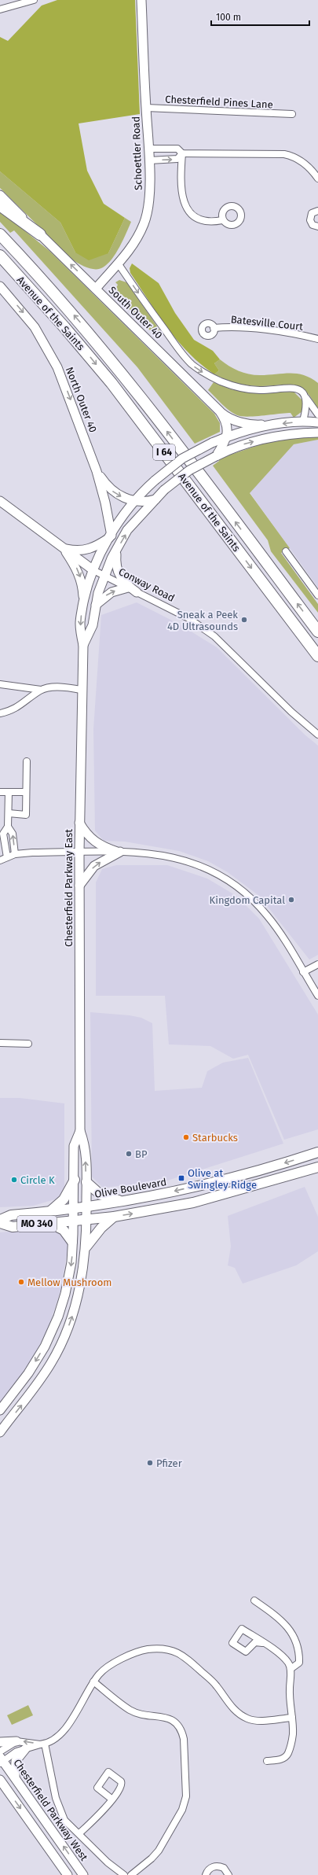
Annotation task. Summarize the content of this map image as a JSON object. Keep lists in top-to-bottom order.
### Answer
{
  "streets": {
    "highway": ["Avenue of the Saints", "I 64"],
    "main road": ["Olive Boulevard", "MO 340"],
    "street": [
      "Chesterfield Pines Lane",
      "Schoettler Road",
      "South Outer 40",
      "Batesville Court",
      "North Outer 40",
      "Conway Road",
      "Chesterfield Parkway East",
      "Chesterfield Parkway West"
    ]
  },
  "crossings": [
    ["Chesterfield Pines Lane", "Schoettler Road"],
    ["Schoettler Road", "South Outer 40"],
    ["South Outer 40", "Chesterfield Parkway East"],
    ["North Outer 40", "Chesterfield Parkway East"],
    ["Conway Road", "Chesterfield Parkway East"],
    ["Chesterfield Parkway East", "Olive Boulevard"],
    ["Chesterfield Parkway East", "MO 340"]
  ],
  "one_way": ["North Outer 40"],
  "places": {
    "other": [
      "Sneak a Peek 4D Ultrasounds",
      "Kingdom Capital",
      "Starbucks",
      "BP",
      "Circle K",
      "Mellow Mushroom",
      "Pfizer"
    ],
    "transit": ["Olive at Swingley Ridge"]
  },
  "scale_bar": "100 m"
}
